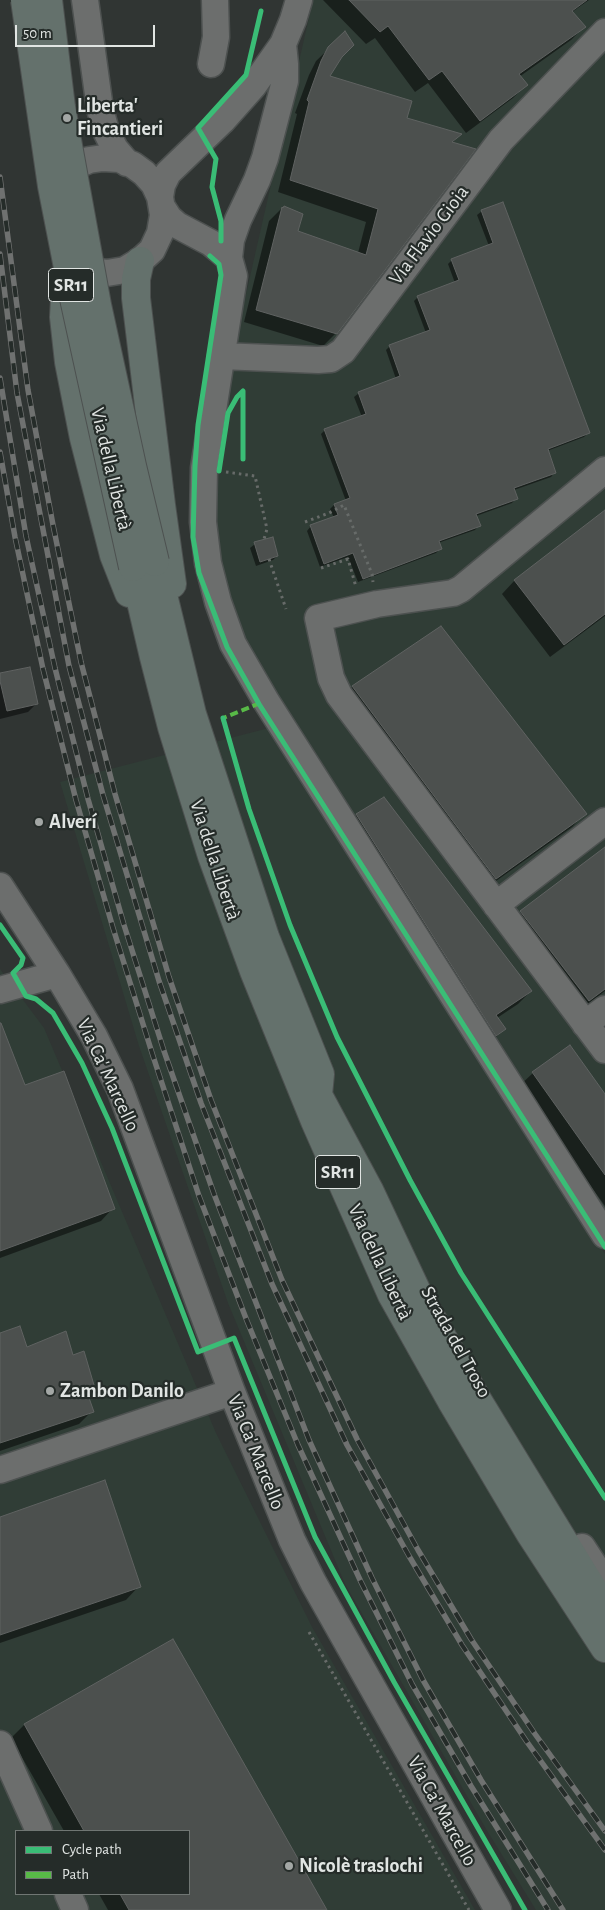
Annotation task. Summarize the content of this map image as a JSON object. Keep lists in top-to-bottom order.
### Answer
{
  "streets": {
    "highway": ["SR11", "Via della Libertà"],
    "street": ["Via Flavio Gioia", "Via Ca' Marcello", "Strada del Troso"]
  },
  "crossings": [
    ["Via della Libertà", "Strada del Troso"]
  ],
  "places": [
    "Liberta' Fincantieri",
    "Alverí",
    "Zambon Danilo",
    "Nicolè traslochi"
  ],
  "legend": ["Cycle path", "Path"],
  "scale_bar": "50 m"
}
